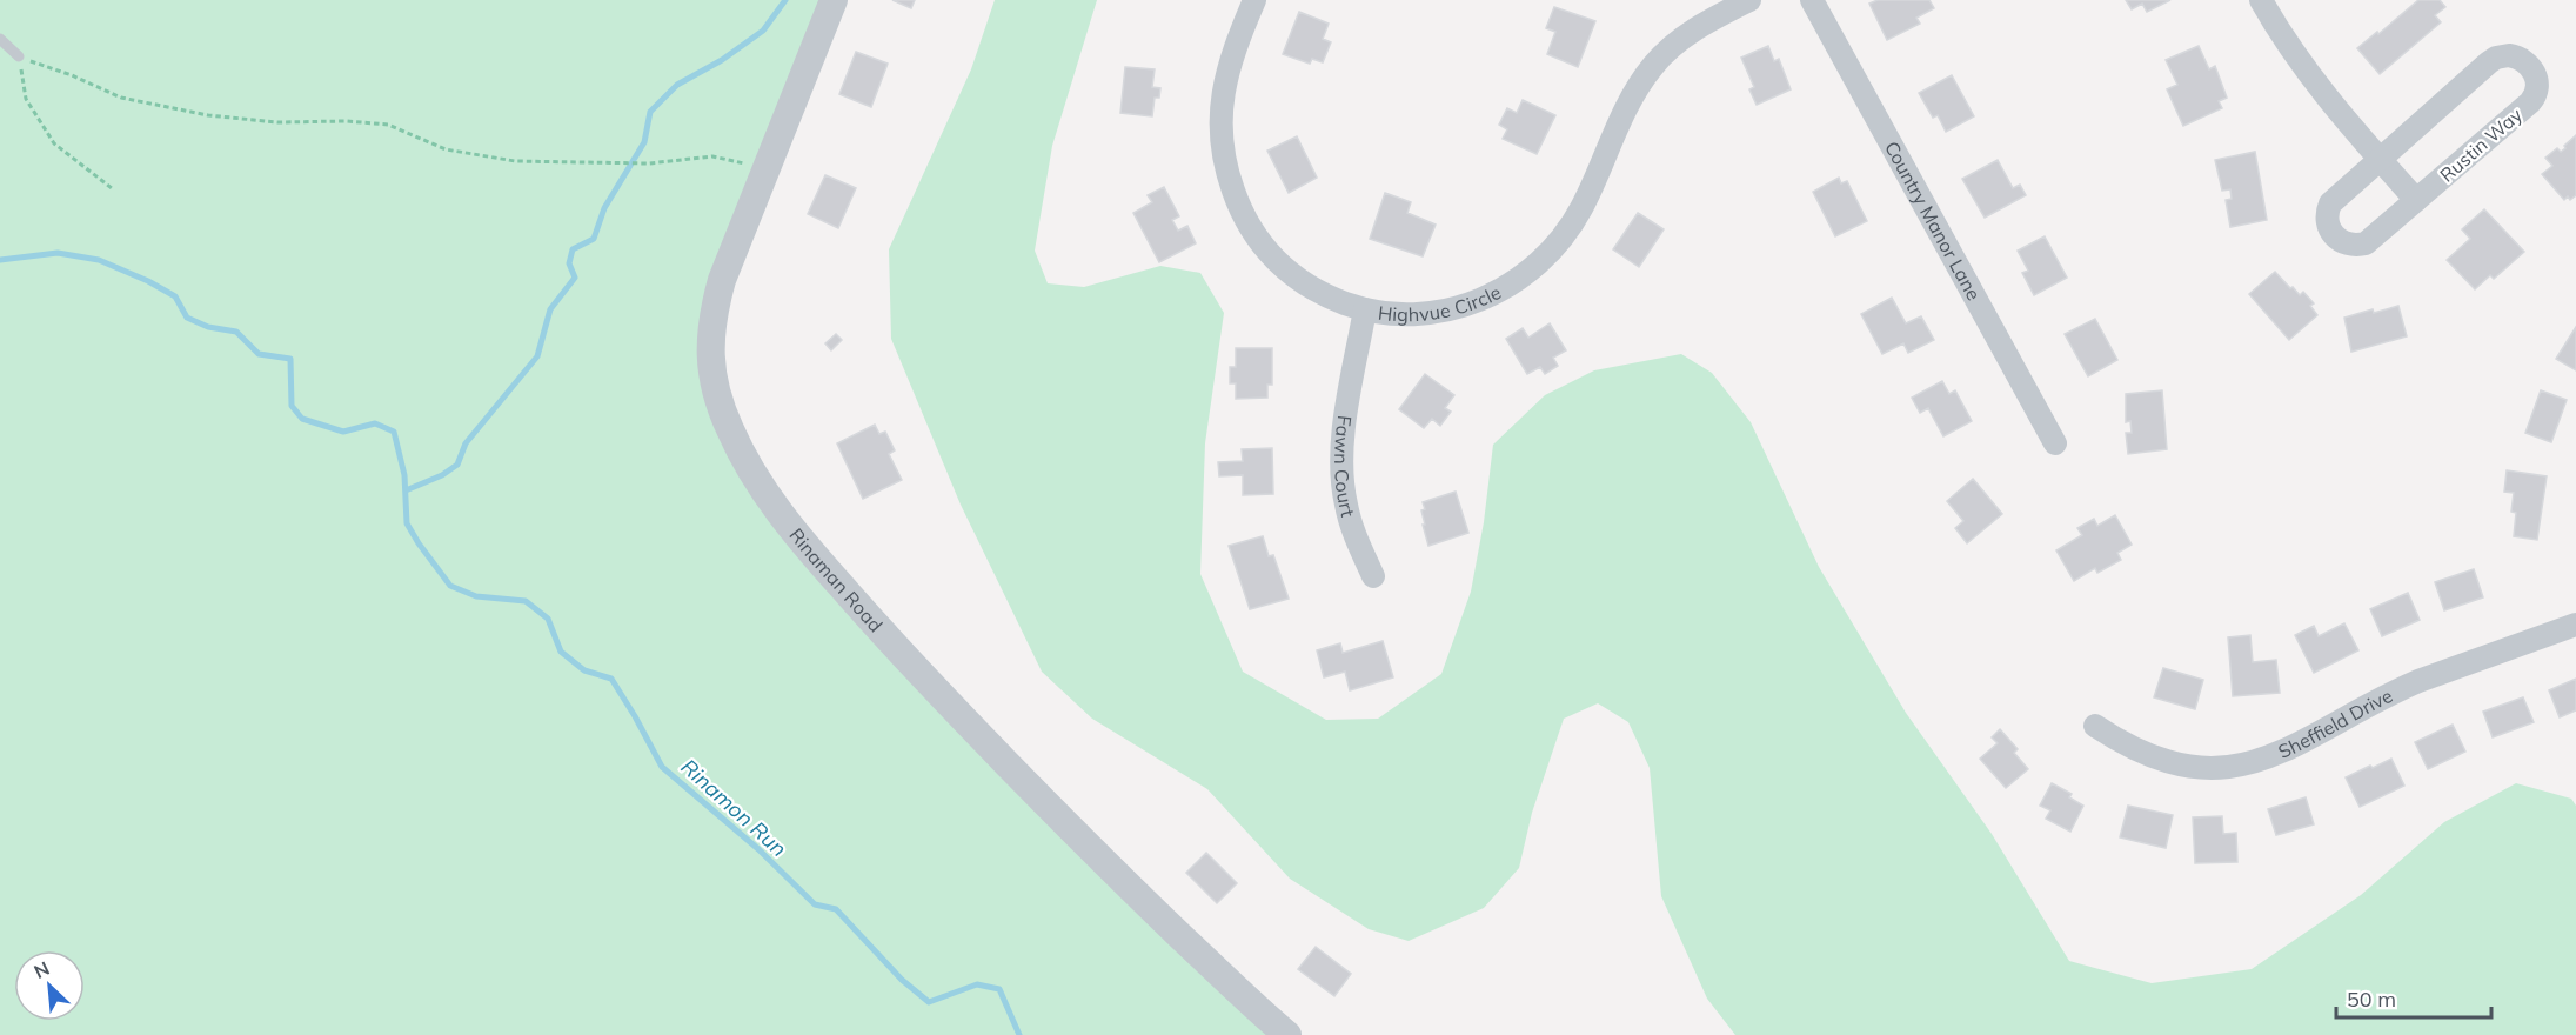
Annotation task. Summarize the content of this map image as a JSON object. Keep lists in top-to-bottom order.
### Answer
{
  "streets": {
    "street": [
      "Rustin Way",
      "Country Manor Lane",
      "Highvue Circle",
      "Fawn Court",
      "Rinaman Road",
      "Sheffield Drive"
    ]
  },
  "crossings": [
    ["Highvue Circle", "Fawn Court"]
  ],
  "water": ["Rinamon Run"],
  "scale_bar": "50 m",
  "north": "top left"
}
